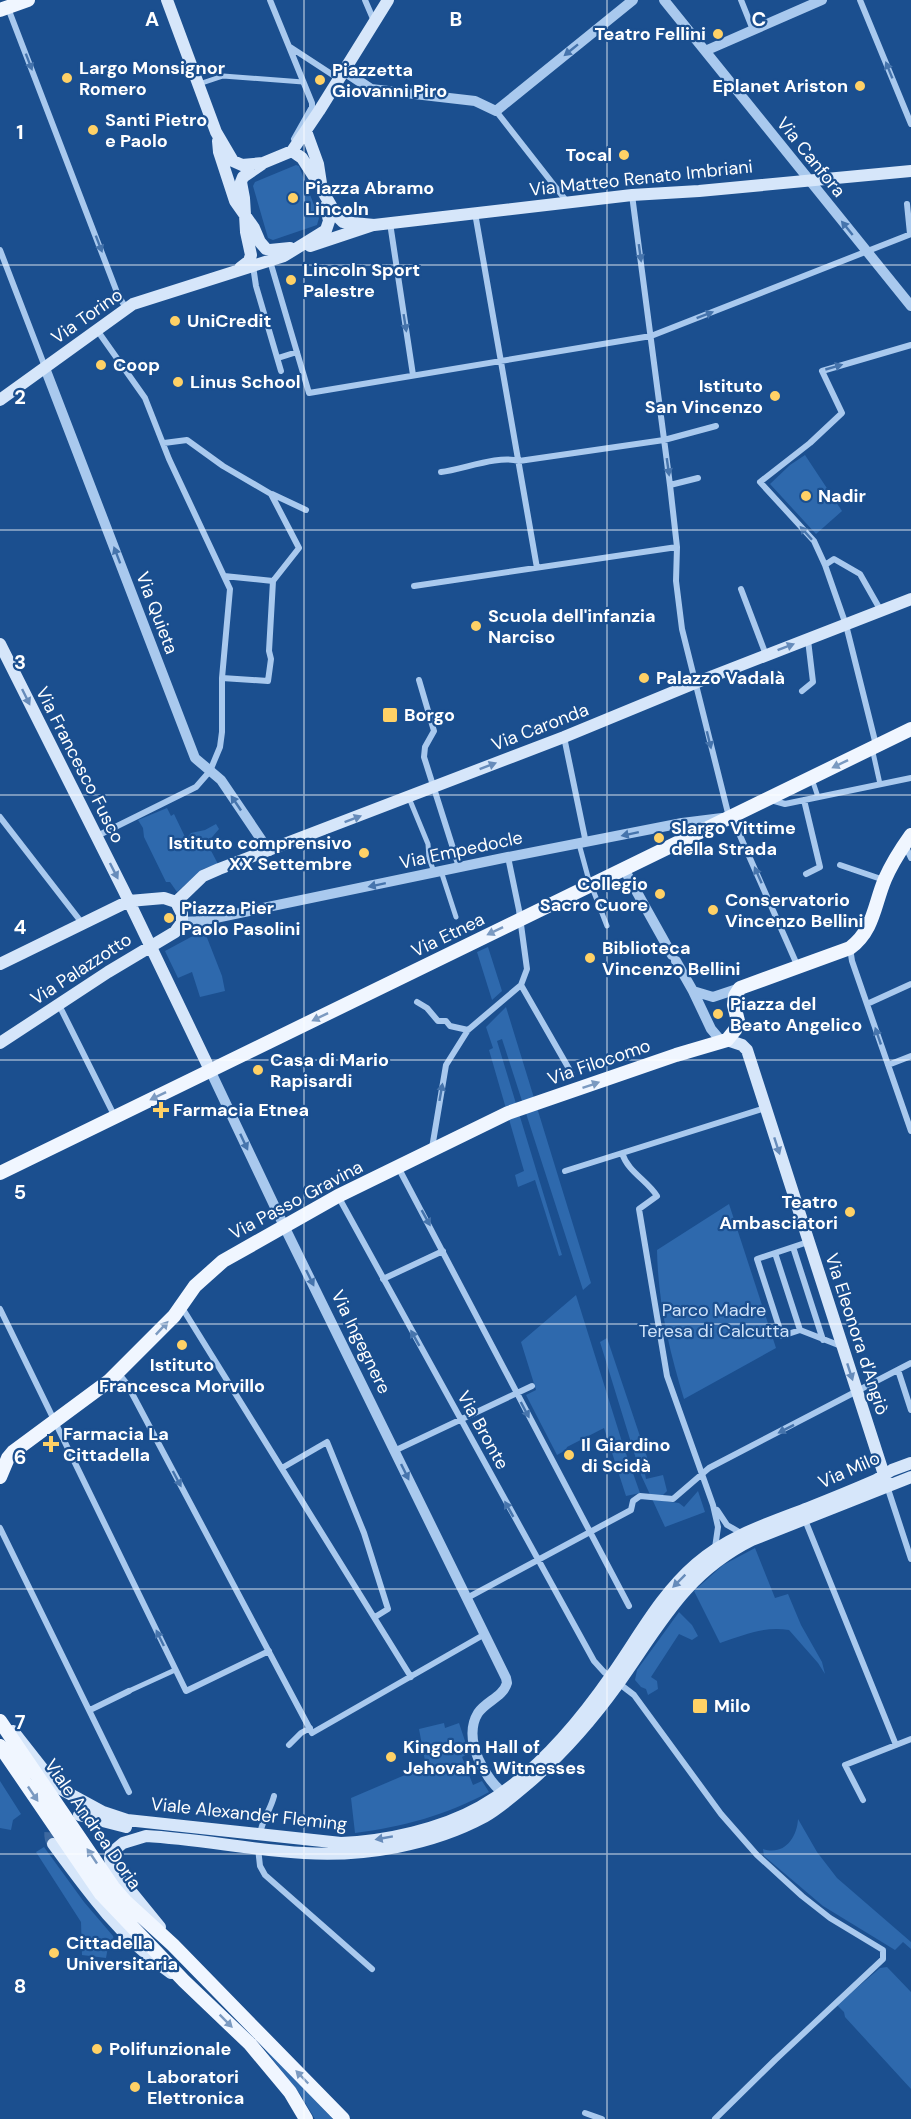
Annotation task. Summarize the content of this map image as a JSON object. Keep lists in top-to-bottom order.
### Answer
{
  "streets": {
    "main road": [
      "Via Matteo Renato Imbriani",
      "Via Torino",
      "Via Caronda",
      "Via Francesco Fusco",
      "Via Etnea",
      "Via Palazzotto",
      "Via Filocomo",
      "Via Passo Gravina",
      "Via Eleonora d'Angiò",
      "Via Ingegnere",
      "Via Milo",
      "Viale Alexander Fleming",
      "Viale Andrea Doria"
    ],
    "street": [
      "Via Canfora",
      "Via Quieta",
      "Via Empedocle",
      "Via Bronte"
    ]
  },
  "crossings": [
    ["Via Canfora", "Via Matteo Renato Imbriani"],
    ["Via Torino", "Via Quieta"],
    ["Via Quieta", "Via Caronda"],
    ["Via Francesco Fusco", "Via Ingegnere"],
    ["Via Empedocle", "Via Etnea"],
    ["Via Empedocle", "Via Palazzotto"],
    ["Via Etnea", "Via Ingegnere"],
    ["Via Palazzotto", "Via Ingegnere"],
    ["Via Filocomo", "Via Passo Gravina"],
    ["Via Filocomo", "Via Eleonora d'Angiò"],
    ["Via Passo Gravina", "Via Ingegnere"],
    ["Via Passo Gravina", "Via Bronte"],
    ["Via Eleonora d'Angiò", "Via Milo"],
    ["Via Ingegnere", "Viale Alexander Fleming"],
    ["Via Bronte", "Viale Alexander Fleming"],
    ["Via Milo", "Viale Alexander Fleming"],
    ["Viale Alexander Fleming", "Viale Andrea Doria"]
  ],
  "one_way": [
    "Via Caronda",
    "Via Francesco Fusco",
    "Via Empedocle",
    "Via Etnea",
    "Via Filocomo",
    "Via Ingegnere"
  ],
  "parks": ["Parco Madre Teresa di Calcutta"],
  "places": {
    "other": [
      "Teatro Fellini",
      "Largo Monsignor Romero",
      "Piazzetta Giovanni Piro",
      "Eplanet Ariston",
      "Santi Pietro e Paolo",
      "Tocal",
      "Piazza Abramo Lincoln",
      "Lincoln Sport Palestre",
      "UniCredit",
      "Coop",
      "Linus School",
      "Istituto San Vincenzo",
      "Nadir",
      "Scuola dell'infanzia Narciso",
      "Palazzo Vadalà",
      "Slargo Vittime della Strada",
      "Istituto comprensivo XX Settembre",
      "Collegio Sacro Cuore",
      "Conservatorio Vincenzo Bellini",
      "Piazza Pier Paolo Pasolini",
      "Biblioteca Vincenzo Bellini",
      "Piazza del Beato Angelico",
      "Casa di Mario Rapisardi",
      "Teatro Ambasciatori",
      "Istituto Francesca Morvillo",
      "Il Giardino di Scidà",
      "Kingdom Hall of Jehovah's Witnesses",
      "Cittadella Universitaria",
      "Polifunzionale",
      "Laboratori Elettronica"
    ],
    "transit": ["Borgo", "Milo"],
    "health": ["Farmacia Etnea", "Farmacia La Cittadella"]
  },
  "grid": {
    "columns": ["A", "B", "C"],
    "rows": [
      "1",
      "2",
      "3",
      "4",
      "5",
      "6",
      "7",
      "8"
    ]
  }
}
